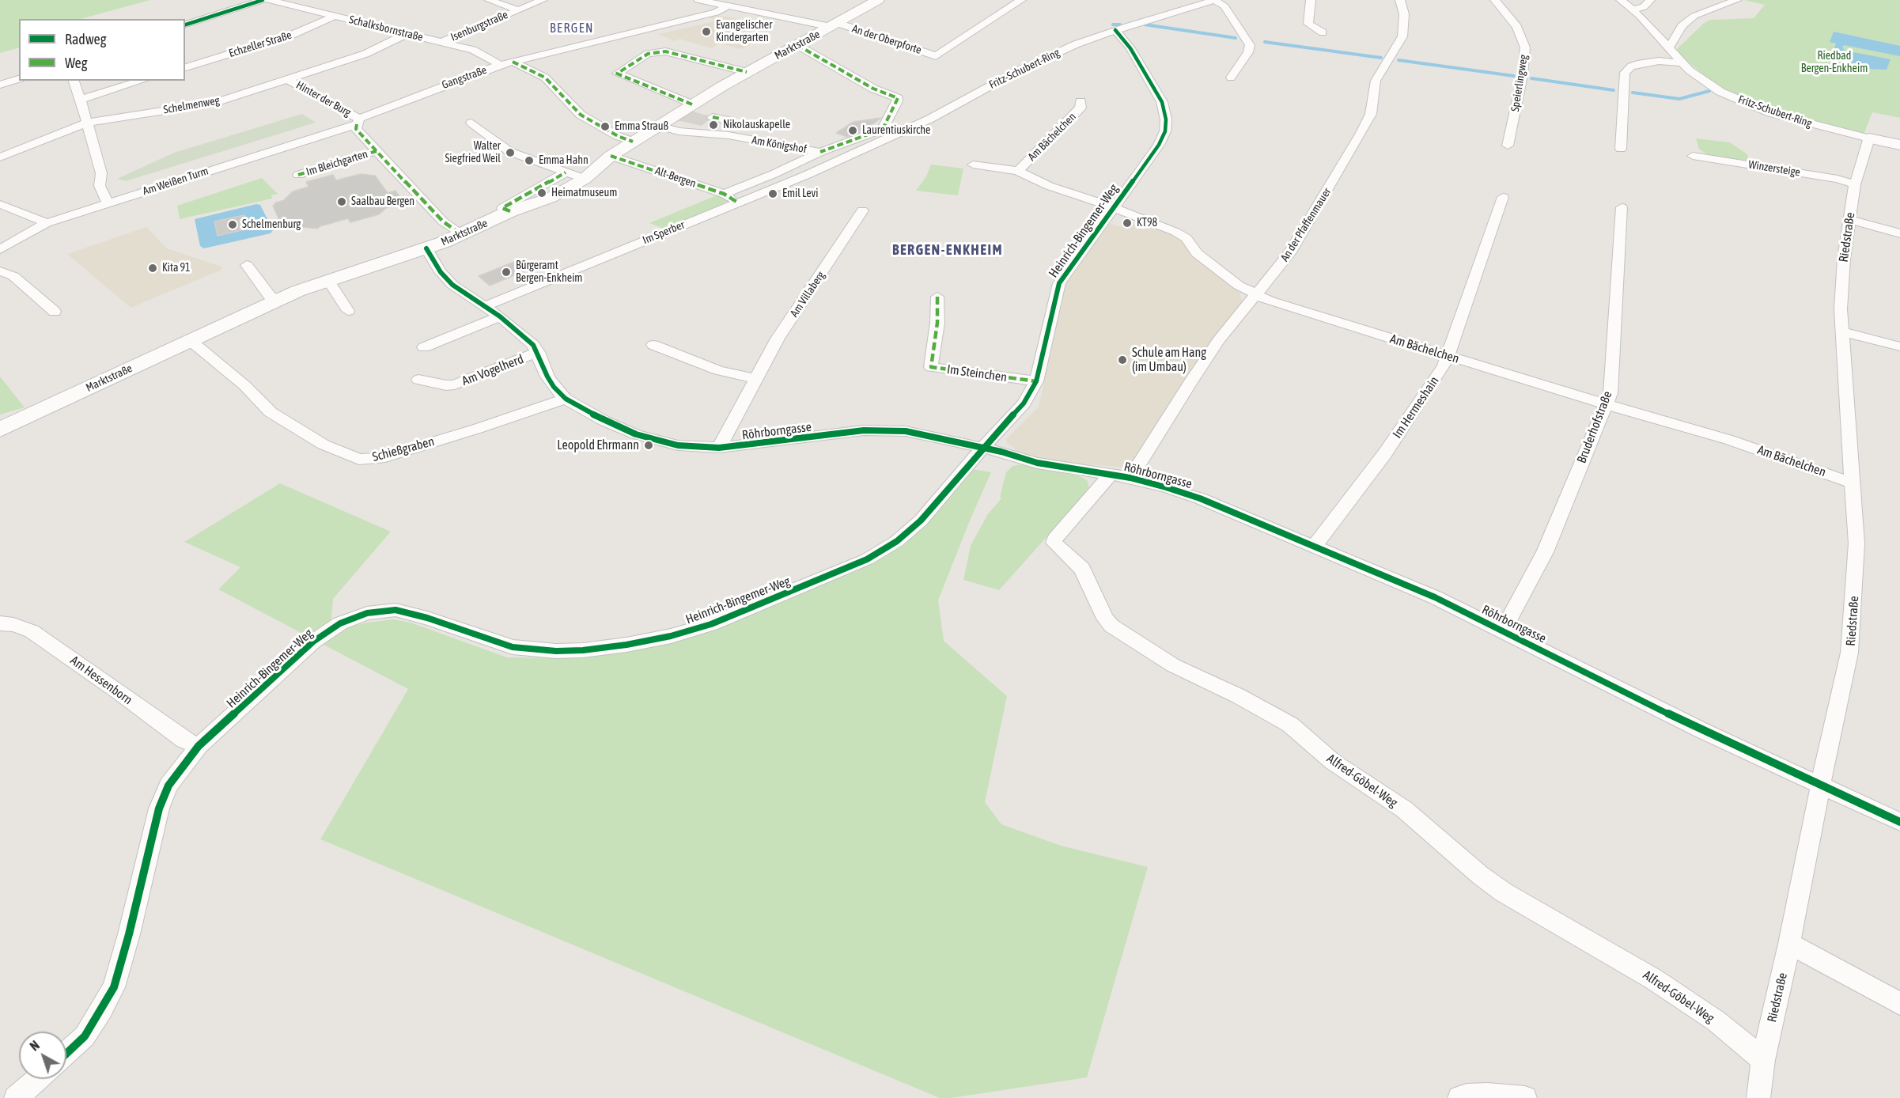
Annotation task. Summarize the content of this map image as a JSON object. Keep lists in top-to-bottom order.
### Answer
{
  "streets": {
    "street": [
      "Isenburgstraße",
      "Schalksbornstraße",
      "An der Oberpforte",
      "Echzeller Straße",
      "Marktstraße",
      "Fritz-Schubert-Ring",
      "Gangstraße",
      "Speierlingweg",
      "Hinter der Burg",
      "Schelmenweg",
      "Am Bächelchen",
      "Am Königshof",
      "Im Bleichgarten",
      "Winzersteige",
      "Alt-Bergen",
      "Am Weißen Turm",
      "An der Pfaffenmauer",
      "Heinrich-Bingemer-Weg",
      "Im Sperber",
      "Riedstraße",
      "Am Villaberg",
      "Am Vogelherd",
      "Im Steinchen",
      "Im Hermeshain",
      "Bruderhofstraße",
      "Röhrborngasse",
      "Schießgraben",
      "Am Hessenborn",
      "Alfred-Göbel-Weg"
    ]
  },
  "crossings": [
    ["Isenburgstraße", "Schalksbornstraße"],
    ["Schalksbornstraße", "Echzeller Straße"],
    ["Schalksbornstraße", "Gangstraße"],
    ["Schalksbornstraße", "Schelmenweg"],
    ["An der Oberpforte", "Marktstraße"],
    ["An der Oberpforte", "Gangstraße"],
    ["Marktstraße", "Am Königshof"],
    ["Marktstraße", "Alt-Bergen"],
    ["Marktstraße", "Röhrborngasse"],
    ["Marktstraße", "Schießgraben"],
    ["Fritz-Schubert-Ring", "Am Königshof"],
    ["Fritz-Schubert-Ring", "Heinrich-Bingemer-Weg"],
    ["Fritz-Schubert-Ring", "Im Sperber"],
    ["Fritz-Schubert-Ring", "Riedstraße"],
    ["Gangstraße", "Hinter der Burg"],
    ["Gangstraße", "Am Weißen Turm"],
    ["Hinter der Burg", "Schelmenweg"],
    ["Hinter der Burg", "Am Weißen Turm"],
    ["Am Bächelchen", "An der Pfaffenmauer"],
    ["Am Bächelchen", "Heinrich-Bingemer-Weg"],
    ["Am Bächelchen", "Riedstraße"],
    ["Am Bächelchen", "Im Hermeshain"],
    ["Am Bächelchen", "Bruderhofstraße"],
    ["Am Königshof", "Im Sperber"],
    ["Winzersteige", "Riedstraße"],
    ["Alt-Bergen", "Im Sperber"],
    ["An der Pfaffenmauer", "Röhrborngasse"],
    ["An der Pfaffenmauer", "Alfred-Göbel-Weg"],
    ["Heinrich-Bingemer-Weg", "Im Steinchen"],
    ["Heinrich-Bingemer-Weg", "Röhrborngasse"],
    ["Heinrich-Bingemer-Weg", "Am Hessenborn"],
    ["Im Sperber", "Röhrborngasse"],
    ["Riedstraße", "Röhrborngasse"],
    ["Riedstraße", "Alfred-Göbel-Weg"],
    ["Am Villaberg", "Röhrborngasse"],
    ["Am Vogelherd", "Röhrborngasse"],
    ["Im Hermeshain", "Röhrborngasse"],
    ["Bruderhofstraße", "Röhrborngasse"],
    ["Röhrborngasse", "Schießgraben"],
    ["Röhrborngasse", "Alfred-Göbel-Weg"]
  ],
  "districts": ["BERGEN", "BERGEN-ENKHEIM"],
  "parks": ["Riedbad Bergen-Enkheim"],
  "places": [
    "Evangelischer Kindergarten",
    "Nikolauskapelle",
    "Emma Strauß",
    "Laurentiuskirche",
    "Walter Siegfried Weil",
    "Emma Hahn",
    "Heimatmuseum",
    "Emil Levi",
    "Saalbau Bergen",
    "KT98",
    "Schelmenburg",
    "Kita 91",
    "Bürgeramt Bergen-Enkheim",
    "Schule am Hang (im Umbau)",
    "Leopold Ehrmann"
  ],
  "legend": ["Radweg", "Weg"],
  "north": "top left"
}
